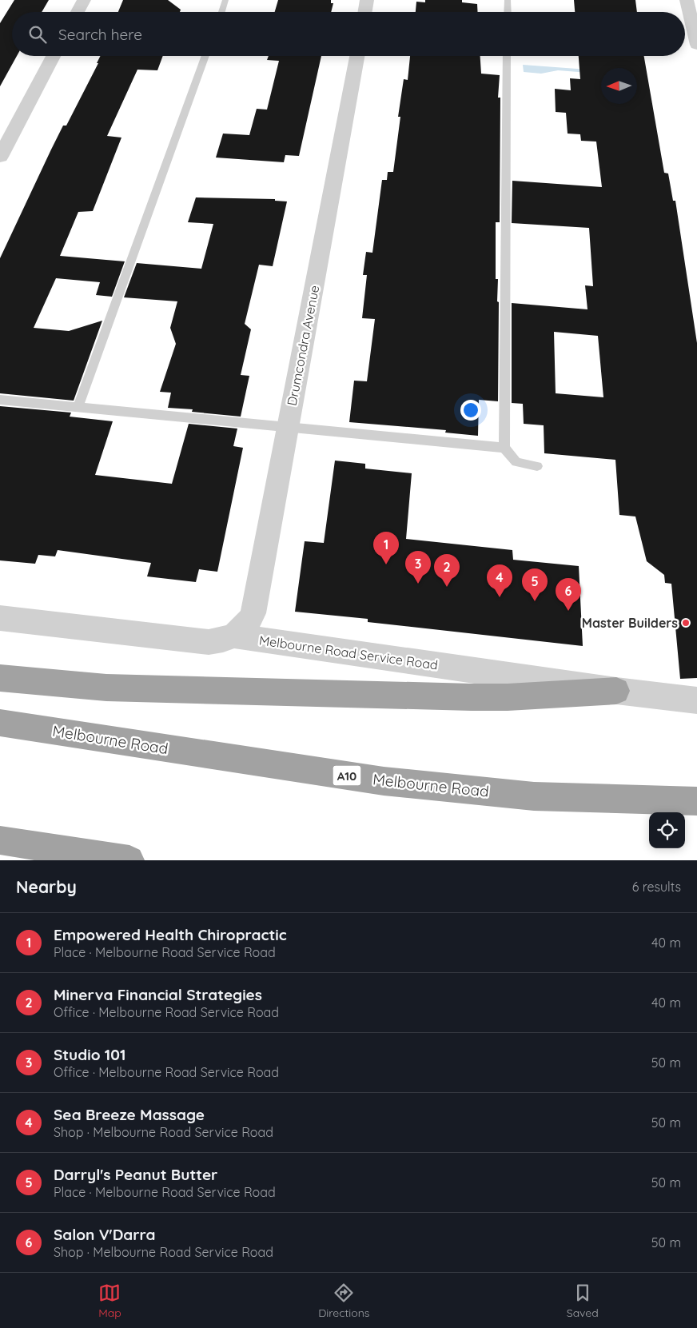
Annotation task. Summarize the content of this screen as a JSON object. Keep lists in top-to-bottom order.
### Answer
{
  "streets": {
    "highway": ["Melbourne Road", "A10"],
    "street": ["Drumcondra Avenue", "Melbourne Road Service Road"]
  },
  "crossings": [
    ["Drumcondra Avenue", "Melbourne Road Service Road"]
  ],
  "places": ["Master Builders"],
  "north": "left",
  "page": {
    "search": "Search here",
    "pins": [
      "1",
      "3",
      "2",
      "4",
      "5",
      "6"
    ],
    "heading": ["Nearby", "6 results"],
    "list": [
      {
        "mark": "1",
        "name": "Empowered Health Chiropractic",
        "note": "Place · Melbourne Road Service Road",
        "value": "40 m"
      },
      {
        "mark": "2",
        "name": "Minerva Financial Strategies",
        "note": "Office · Melbourne Road Service Road",
        "value": "40 m"
      },
      {
        "mark": "3",
        "name": "Studio 101",
        "note": "Office · Melbourne Road Service Road",
        "value": "50 m"
      },
      {
        "mark": "4",
        "name": "Sea Breeze Massage",
        "note": "Shop · Melbourne Road Service Road",
        "value": "50 m"
      },
      {
        "mark": "5",
        "name": "Darryl's Peanut Butter",
        "note": "Place · Melbourne Road Service Road",
        "value": "50 m"
      },
      {
        "mark": "6",
        "name": "Salon V'Darra",
        "note": "Shop · Melbourne Road Service Road",
        "value": "50 m"
      }
    ],
    "nav": ["Map", "Directions", "Saved"]
  }
}
